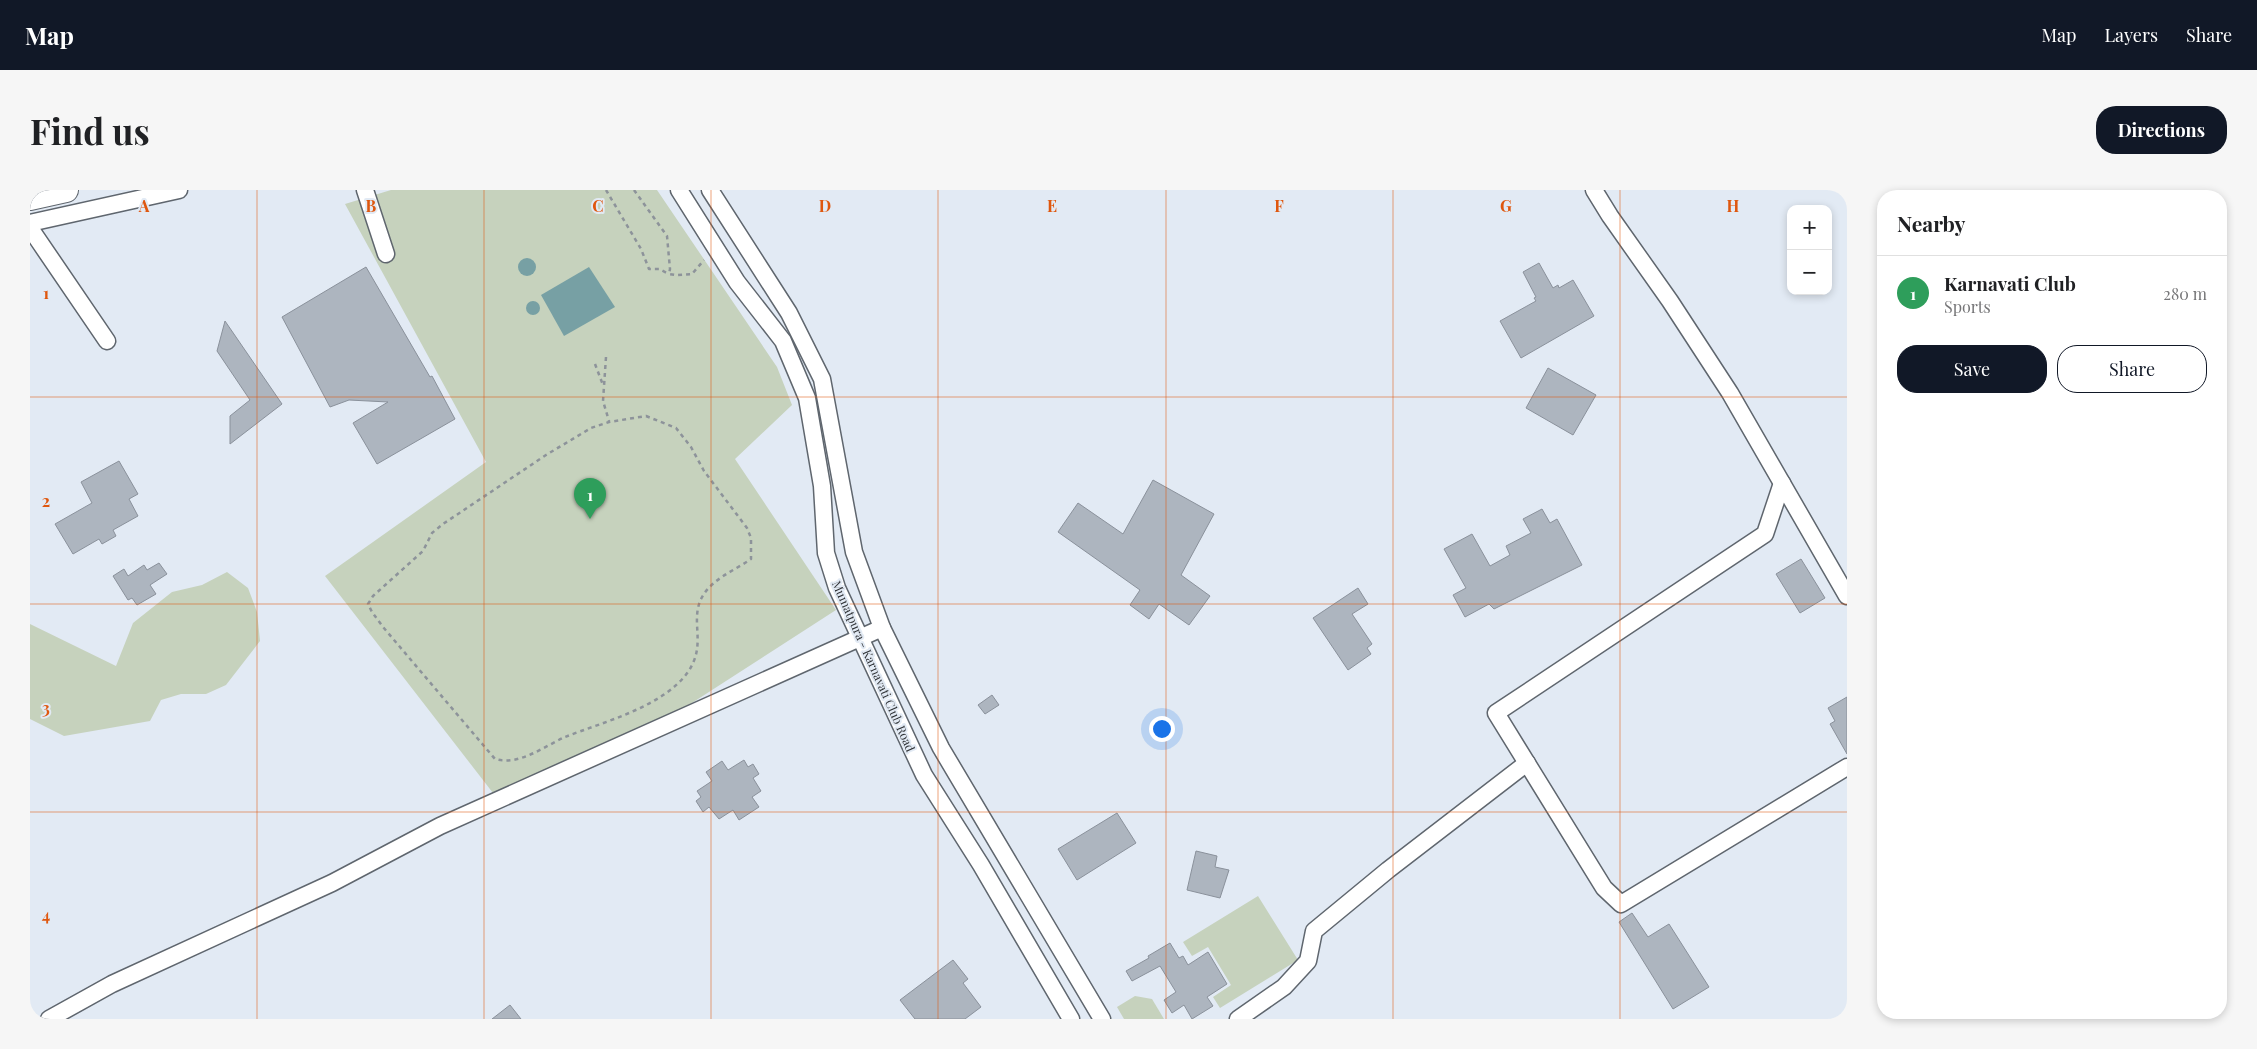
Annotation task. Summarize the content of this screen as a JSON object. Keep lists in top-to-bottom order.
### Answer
{
  "streets": {
    "street": ["Mumatpura - Karnavati Club Road"]
  },
  "page": {
    "header": "Map",
    "nav": ["Map", "Layers", "Share"],
    "buttons": [
      "Directions",
      ["Save", "Share"]
    ],
    "title": "Find us",
    "heading": "Nearby",
    "map_buttons": ["+", "−"],
    "list": [
      {
        "mark": "1",
        "name": "Karnavati Club",
        "note": "Sports",
        "value": "280 m"
      }
    ],
    "pins": "1"
  },
  "grid": {
    "columns": [
      "A",
      "B",
      "C",
      "D",
      "E",
      "F",
      "G",
      "H"
    ],
    "rows": [
      "1",
      "2",
      "3",
      "4"
    ]
  }
}
